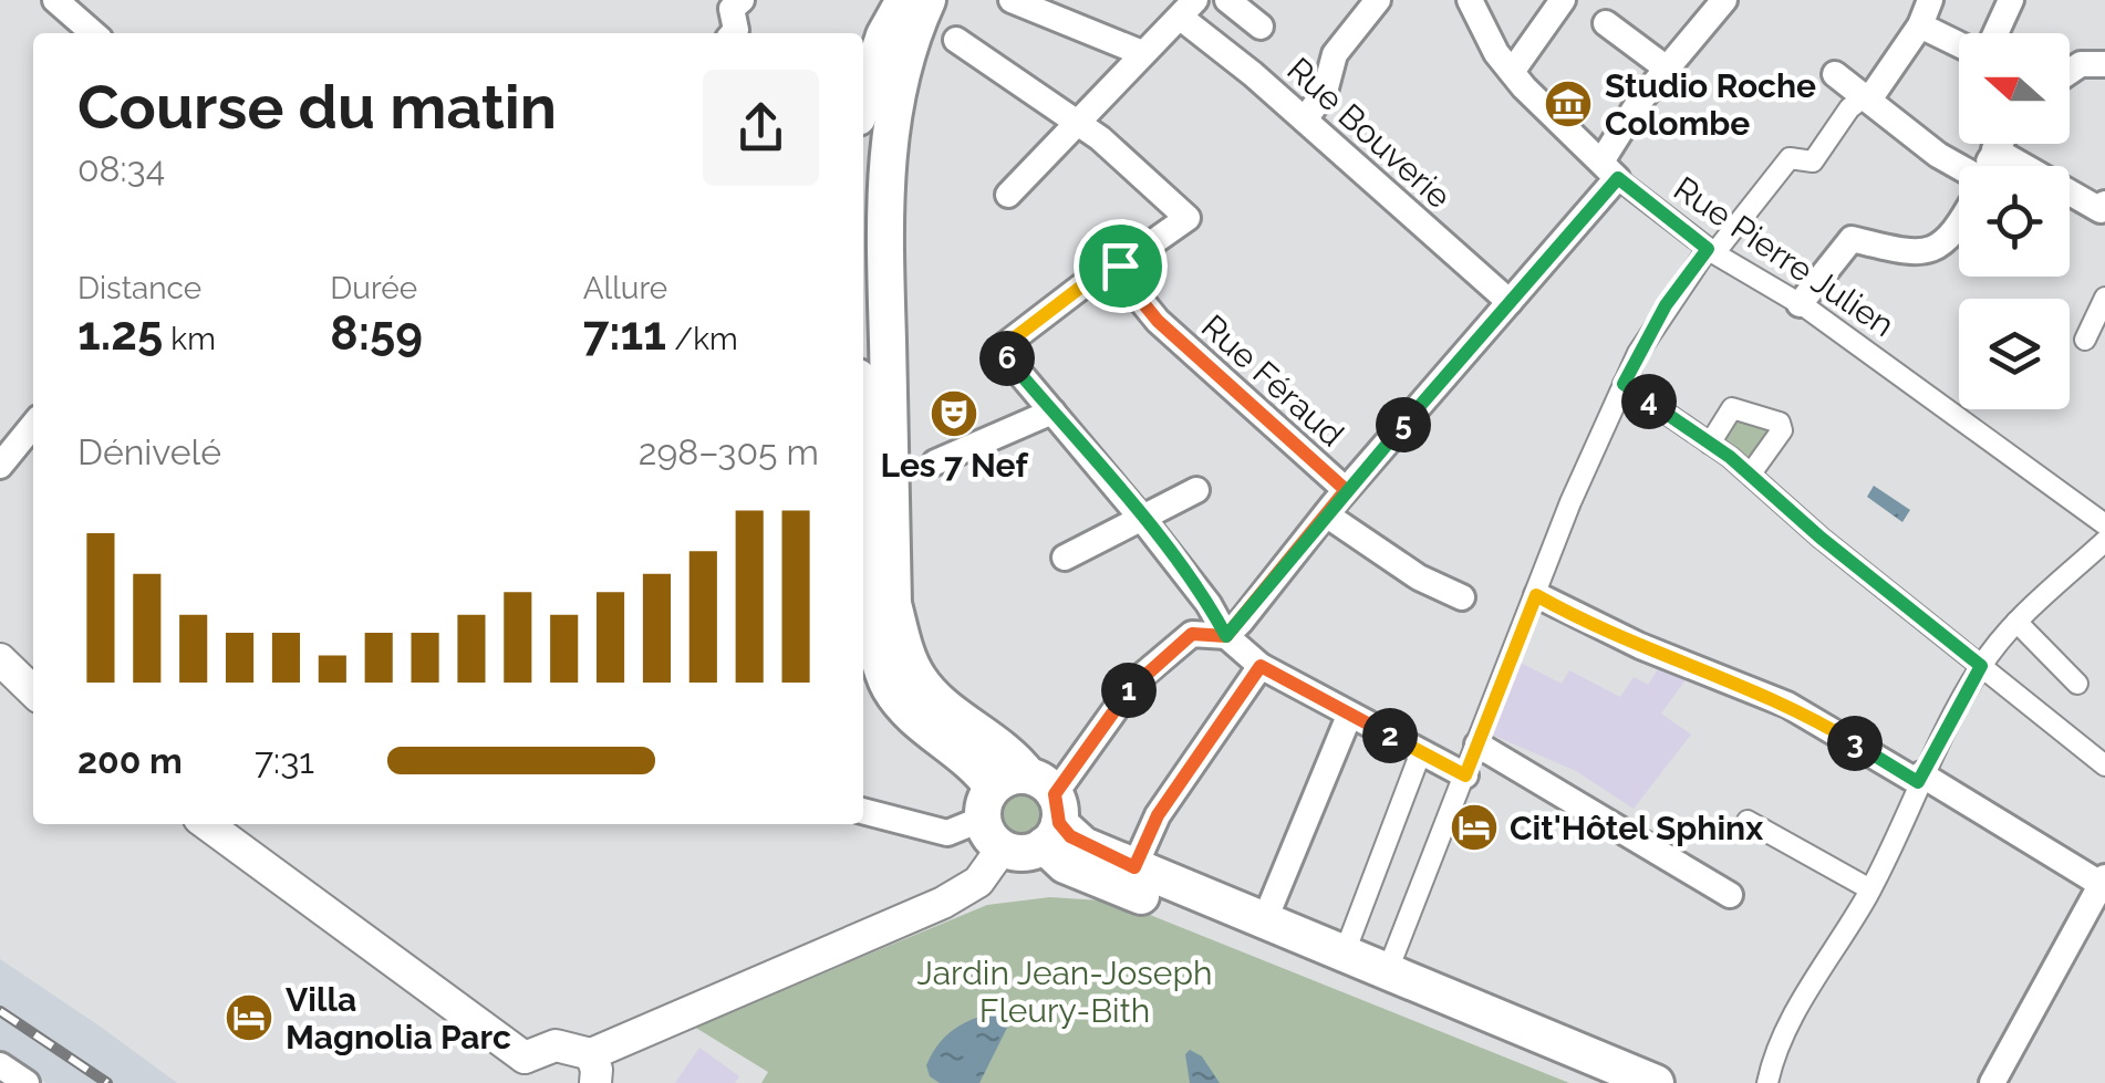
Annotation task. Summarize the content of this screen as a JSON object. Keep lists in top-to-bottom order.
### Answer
{
  "streets": {
    "street": ["Rue Bouverie", "Rue Pierre Julien", "Rue Féraud"]
  },
  "parks": ["Jardin Jean-Joseph Fleury-Bith"],
  "places": {
    "museum": ["Studio Roche Colombe"],
    "theatre": ["Les 7 Nef"],
    "hotel": ["Cit'Hôtel Sphinx", "Villa Magnolia Parc"]
  },
  "north": "left",
  "page": {
    "heading": ["Course du matin", "08:34"],
    "stats": [
      ["Distance", "1.25 km"],
      ["Durée", "8:59"],
      ["Allure", "7:11 /km"]
    ],
    "pins": [
      "6",
      "4",
      "5",
      "1",
      "2",
      "3"
    ],
    "chart": ["Dénivelé", "298–305 m"],
    "list": [
      {
        "name": "200 m",
        "note": "7:31"
      }
    ]
  }
}
